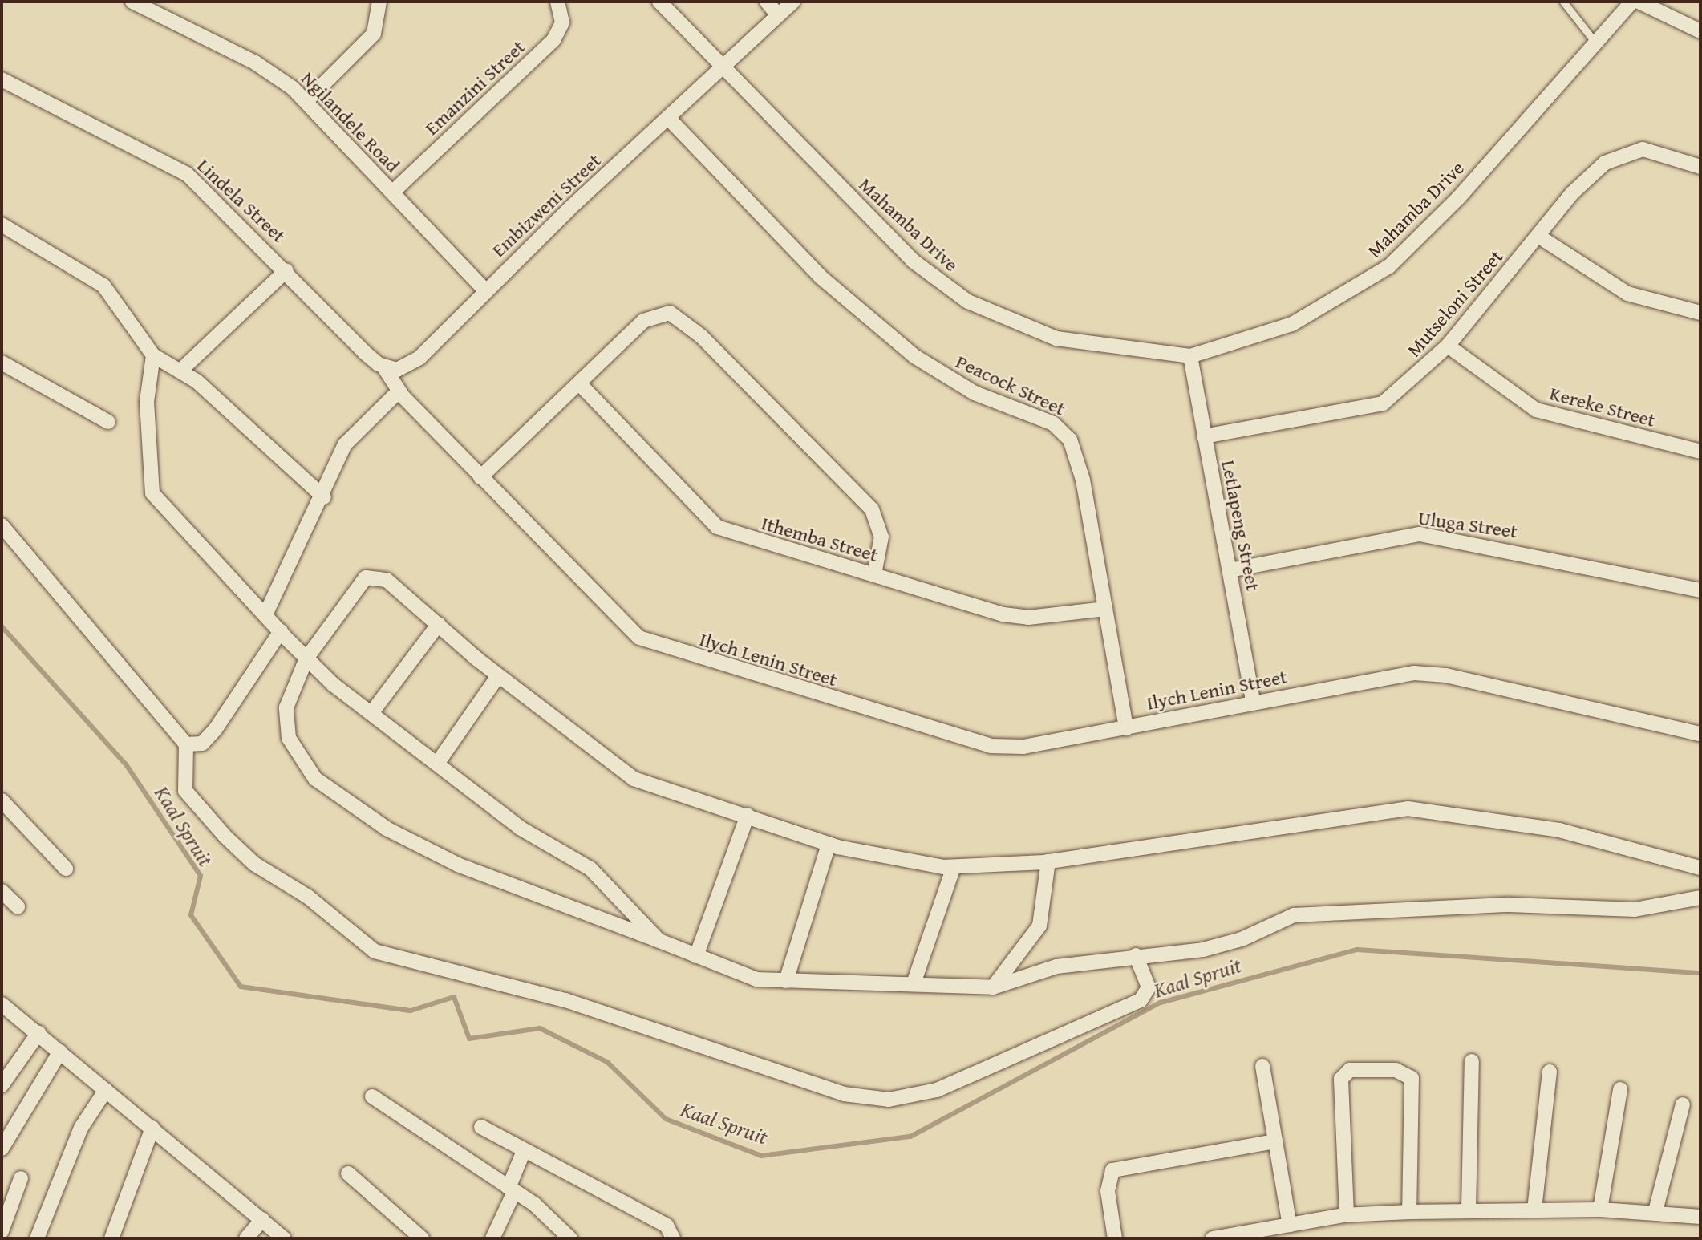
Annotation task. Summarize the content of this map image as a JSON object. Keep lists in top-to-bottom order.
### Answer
{
  "streets": {
    "street": [
      "Emanzini Street",
      "Ngilandele Road",
      "Lindela Street",
      "Embizweni Street",
      "Mahamba Drive",
      "Mutseloni Street",
      "Peacock Street",
      "Kereke Street",
      "Uluga Street",
      "Letlapeng Street",
      "Ithemba Street",
      "Ilych Lenin Street"
    ]
  },
  "crossings": [
    ["Emanzini Street", "Ngilandele Road"],
    ["Ngilandele Road", "Embizweni Street"],
    ["Lindela Street", "Embizweni Street"],
    ["Lindela Street", "Ilych Lenin Street"],
    ["Embizweni Street", "Mahamba Drive"],
    ["Embizweni Street", "Peacock Street"],
    ["Mahamba Drive", "Letlapeng Street"],
    ["Mutseloni Street", "Kereke Street"],
    ["Mutseloni Street", "Letlapeng Street"],
    ["Peacock Street", "Ithemba Street"],
    ["Peacock Street", "Ilych Lenin Street"],
    ["Uluga Street", "Letlapeng Street"],
    ["Letlapeng Street", "Ilych Lenin Street"]
  ],
  "water": ["Kaal Spruit"]
}
